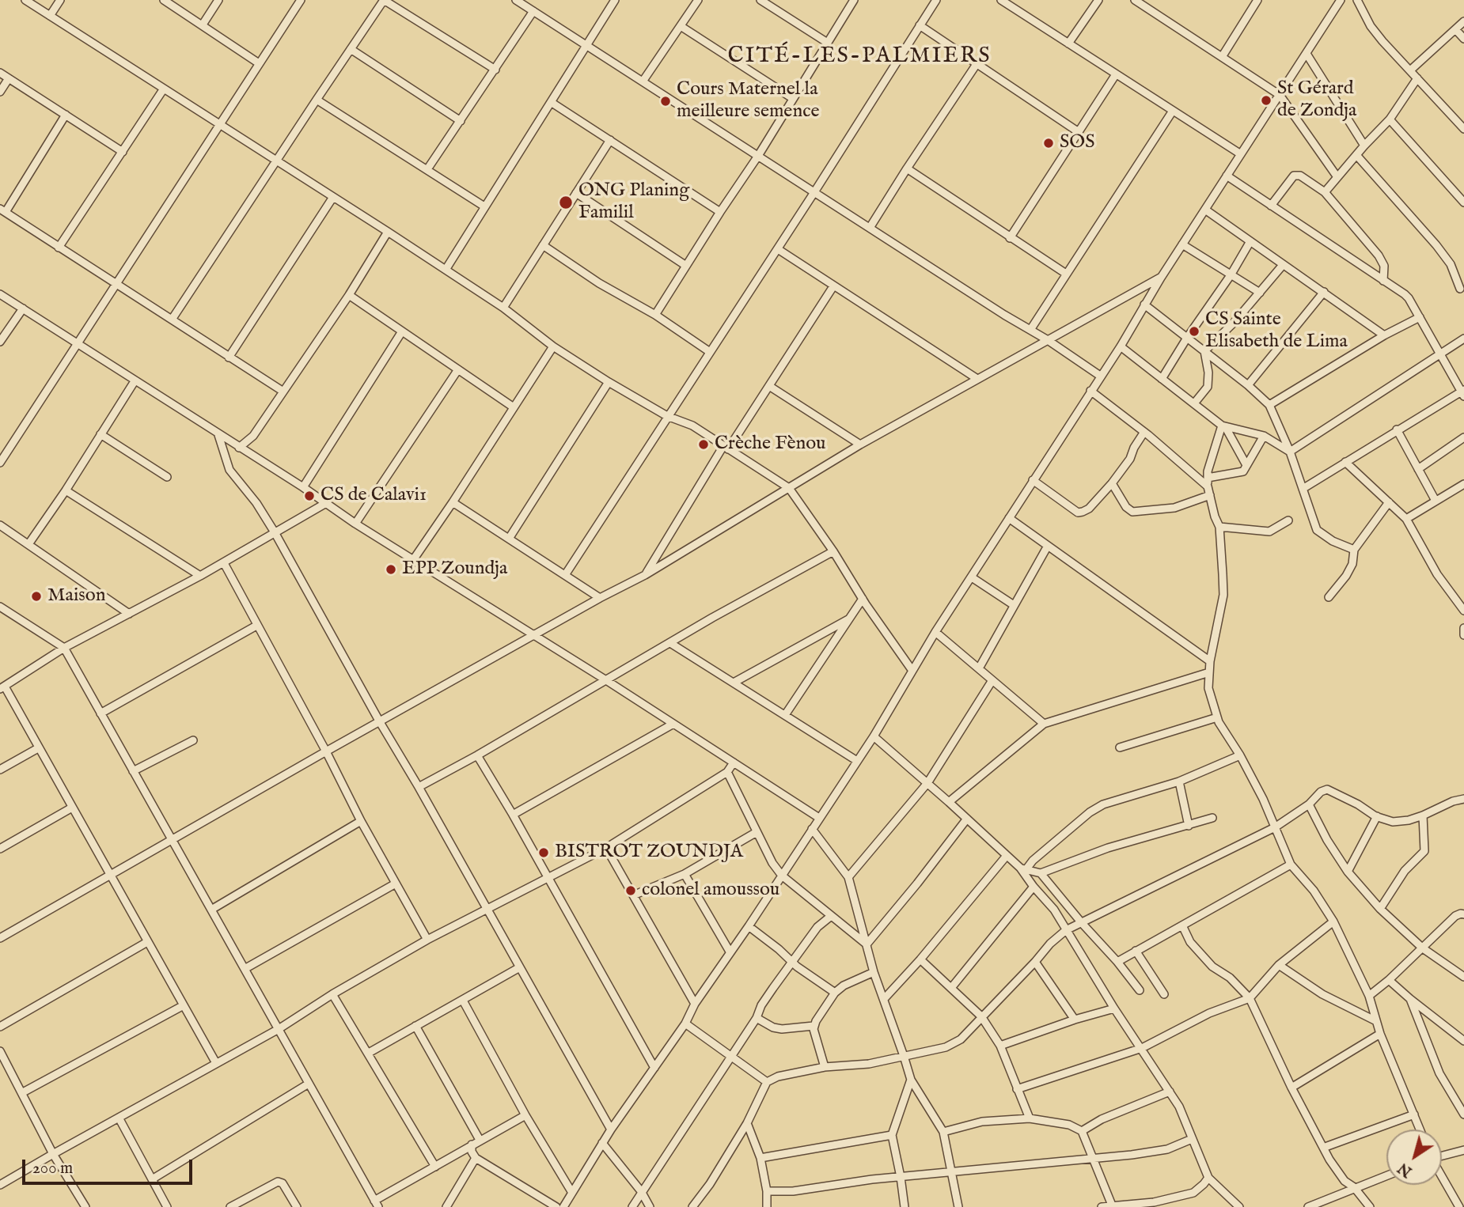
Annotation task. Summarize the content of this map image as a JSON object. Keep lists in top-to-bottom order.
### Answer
{
  "districts": ["CITÉ-LES-PALMIERS"],
  "places": [
    "St Gérard de Zondja",
    "Cours Maternel la meilleure semence",
    "SOS",
    "ONG Planing Familil",
    "CS Sainte Elisabeth de Lima",
    "Crèche Fènou",
    "CS de Calavi1",
    "EPP Zoundja",
    "Maison",
    "BISTROT ZOUNDJA",
    "colonel amoussou"
  ],
  "scale_bar": "200 m",
  "north": "bottom left"
}
